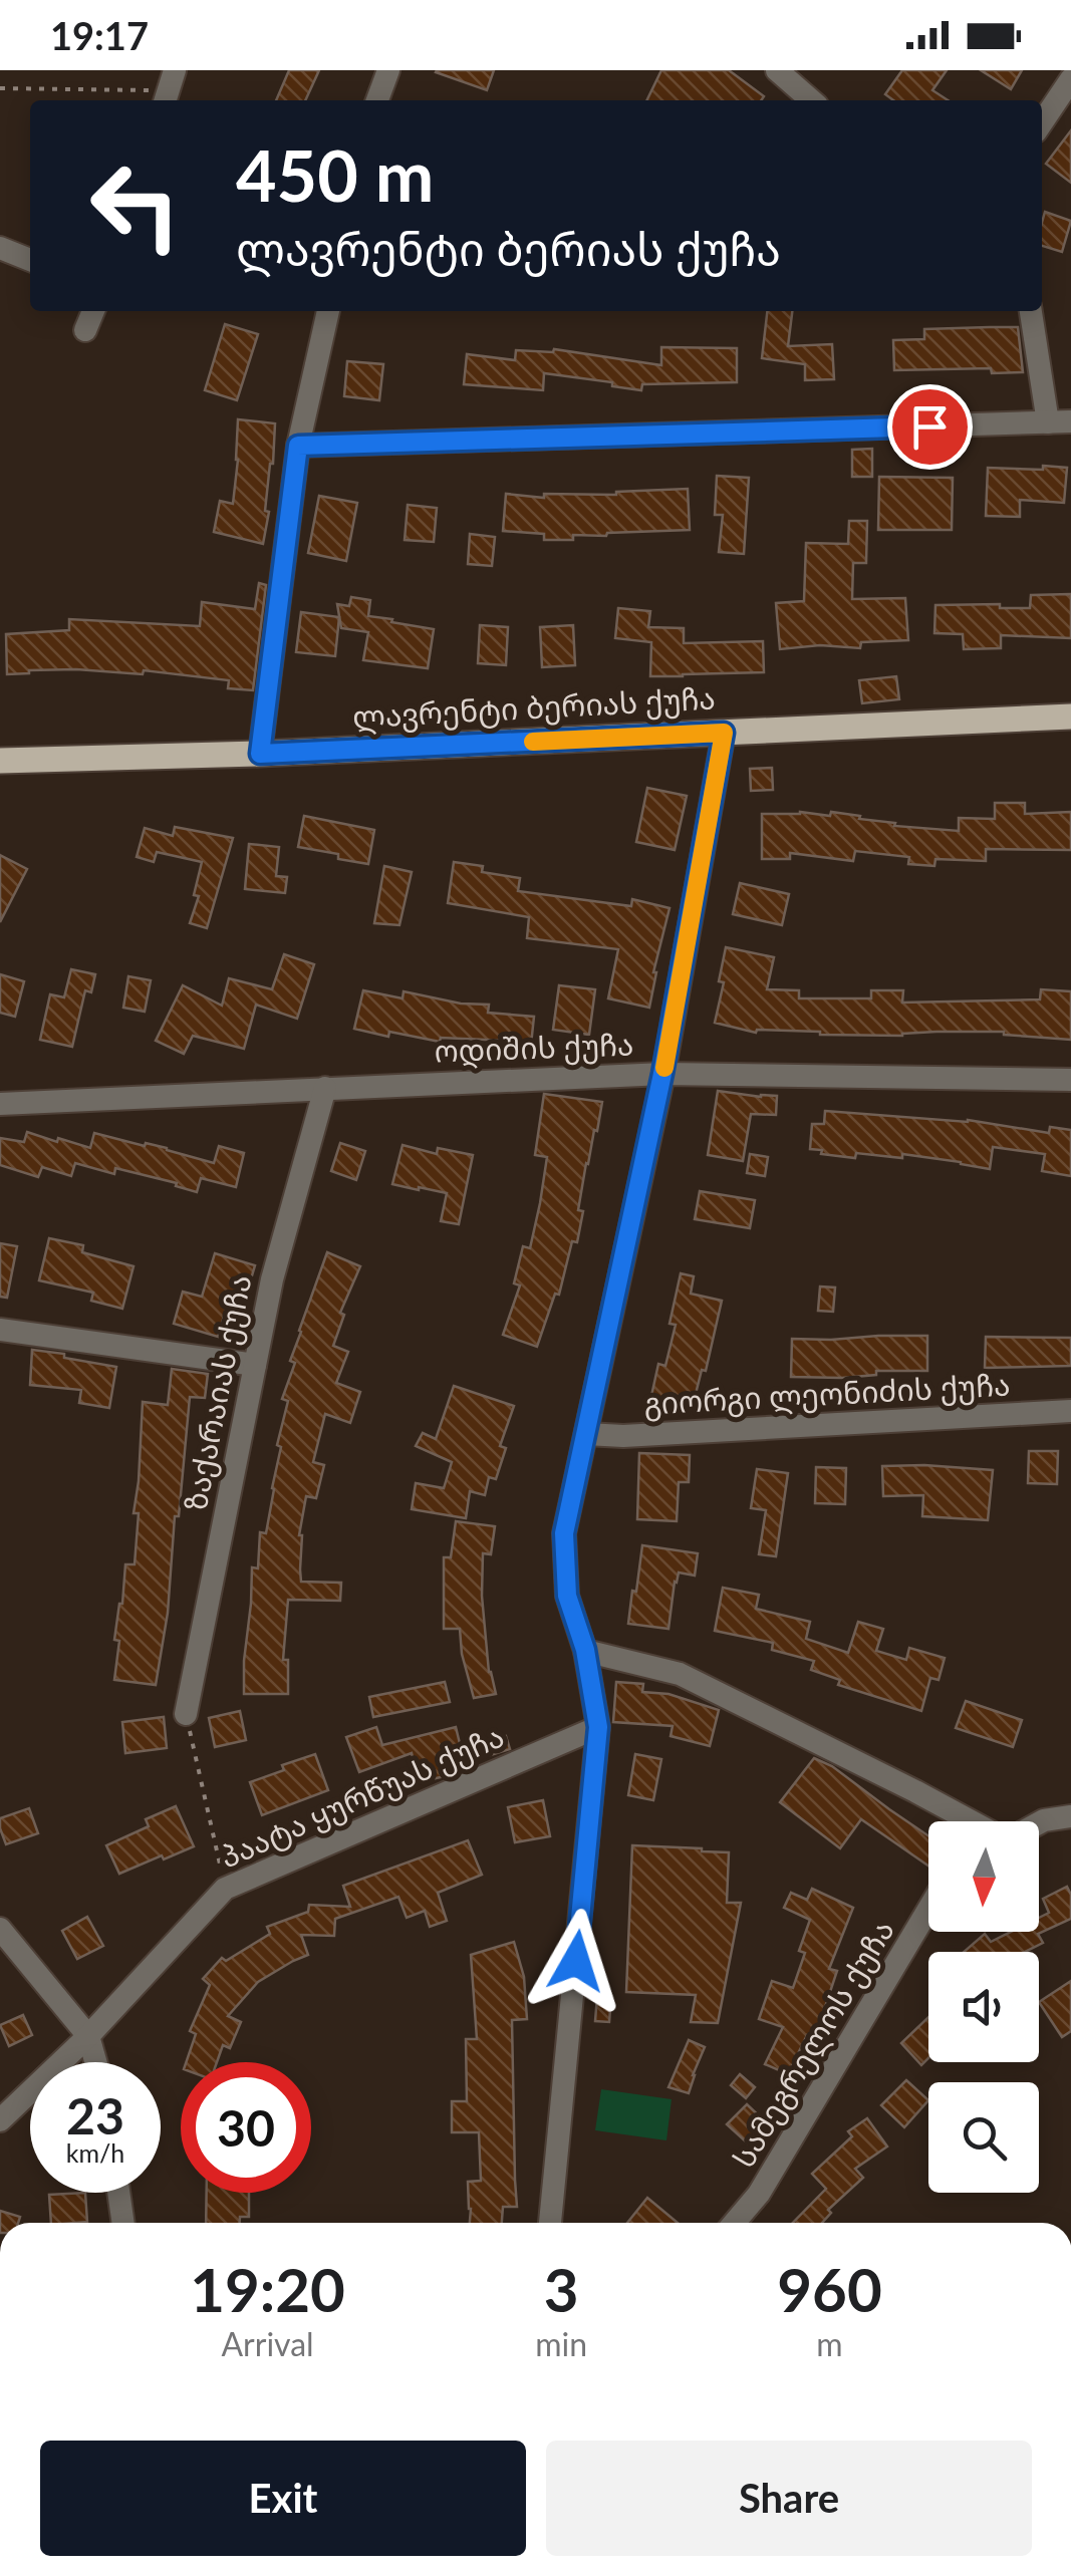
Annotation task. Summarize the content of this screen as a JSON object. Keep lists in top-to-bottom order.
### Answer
{
  "streets": {
    "main road": ["ლავრენტი ბერიას ქუჩა"],
    "street": [
      "ოდიშის ქუჩა",
      "ზაქარაიას ქუჩა",
      "გიორგი ლეონიძის ქუჩა",
      "პაატა ყურწუას ქუჩა",
      "სამეგრელოს ქუჩა"
    ]
  },
  "crossings": [
    ["ოდიშის ქუჩა", "ზაქარაიას ქუჩა"]
  ],
  "north": "bottom",
  "page": {
    "status": "19:17",
    "turn": ["450 m", "ლავრენტი ბერიას ქუჩა"],
    "speed": "23 km/h",
    "limit": "30",
    "eta": [
      "19:20",
      "Arrival",
      "3",
      "min",
      "960",
      "m"
    ],
    "buttons": ["Exit", "Share"]
  }
}
